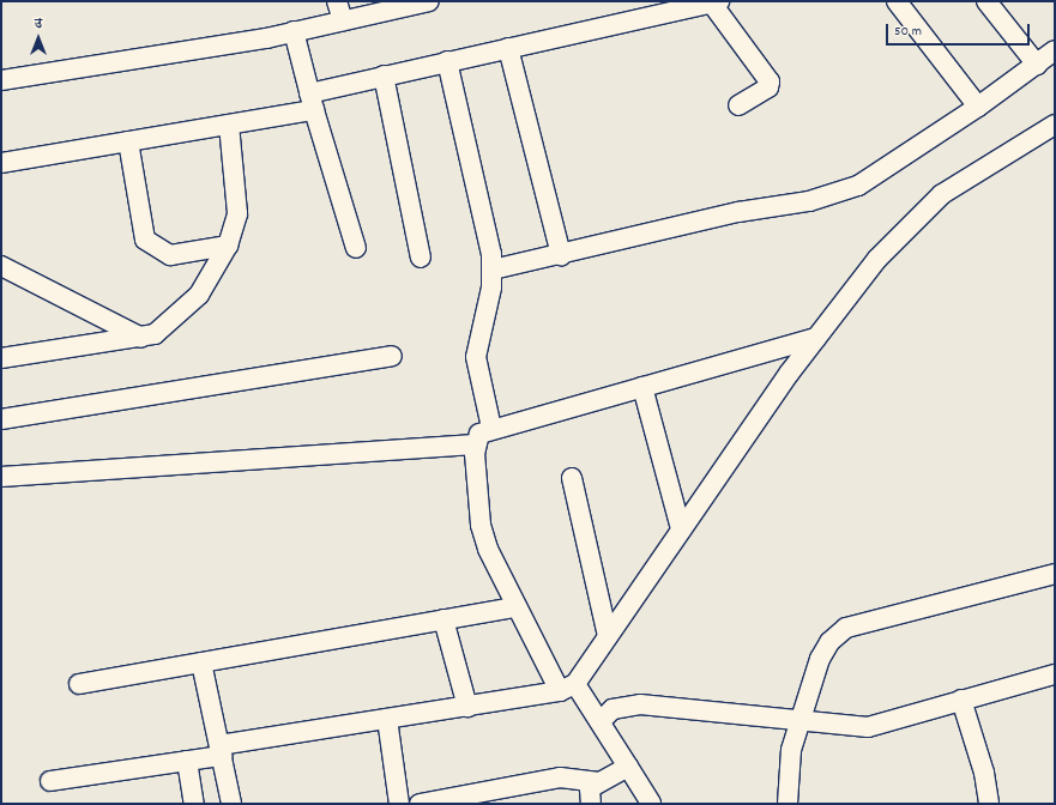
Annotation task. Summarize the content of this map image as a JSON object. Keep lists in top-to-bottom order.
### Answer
{
  "scale_bar": "50 m",
  "north": "top"
}
